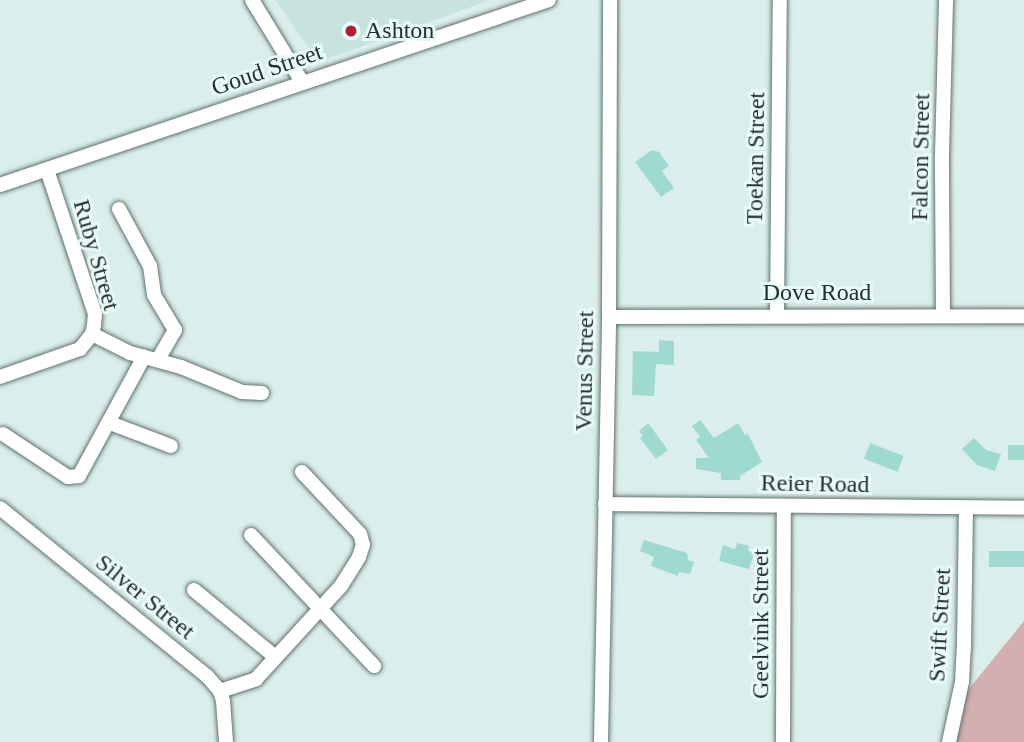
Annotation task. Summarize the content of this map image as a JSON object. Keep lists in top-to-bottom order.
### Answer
{
  "streets": {
    "street": [
      "Goud Street",
      "Falcon Street",
      "Toekan Street",
      "Ruby Street",
      "Dove Road",
      "Venus Street",
      "Reier Road",
      "Silver Street",
      "Geelvink Street",
      "Swift Street"
    ]
  },
  "crossings": [
    ["Goud Street", "Ruby Street"],
    ["Falcon Street", "Dove Road"],
    ["Toekan Street", "Dove Road"],
    ["Dove Road", "Venus Street"],
    ["Venus Street", "Reier Road"],
    ["Reier Road", "Geelvink Street"],
    ["Reier Road", "Swift Street"]
  ],
  "places": ["Ashton"]
}
